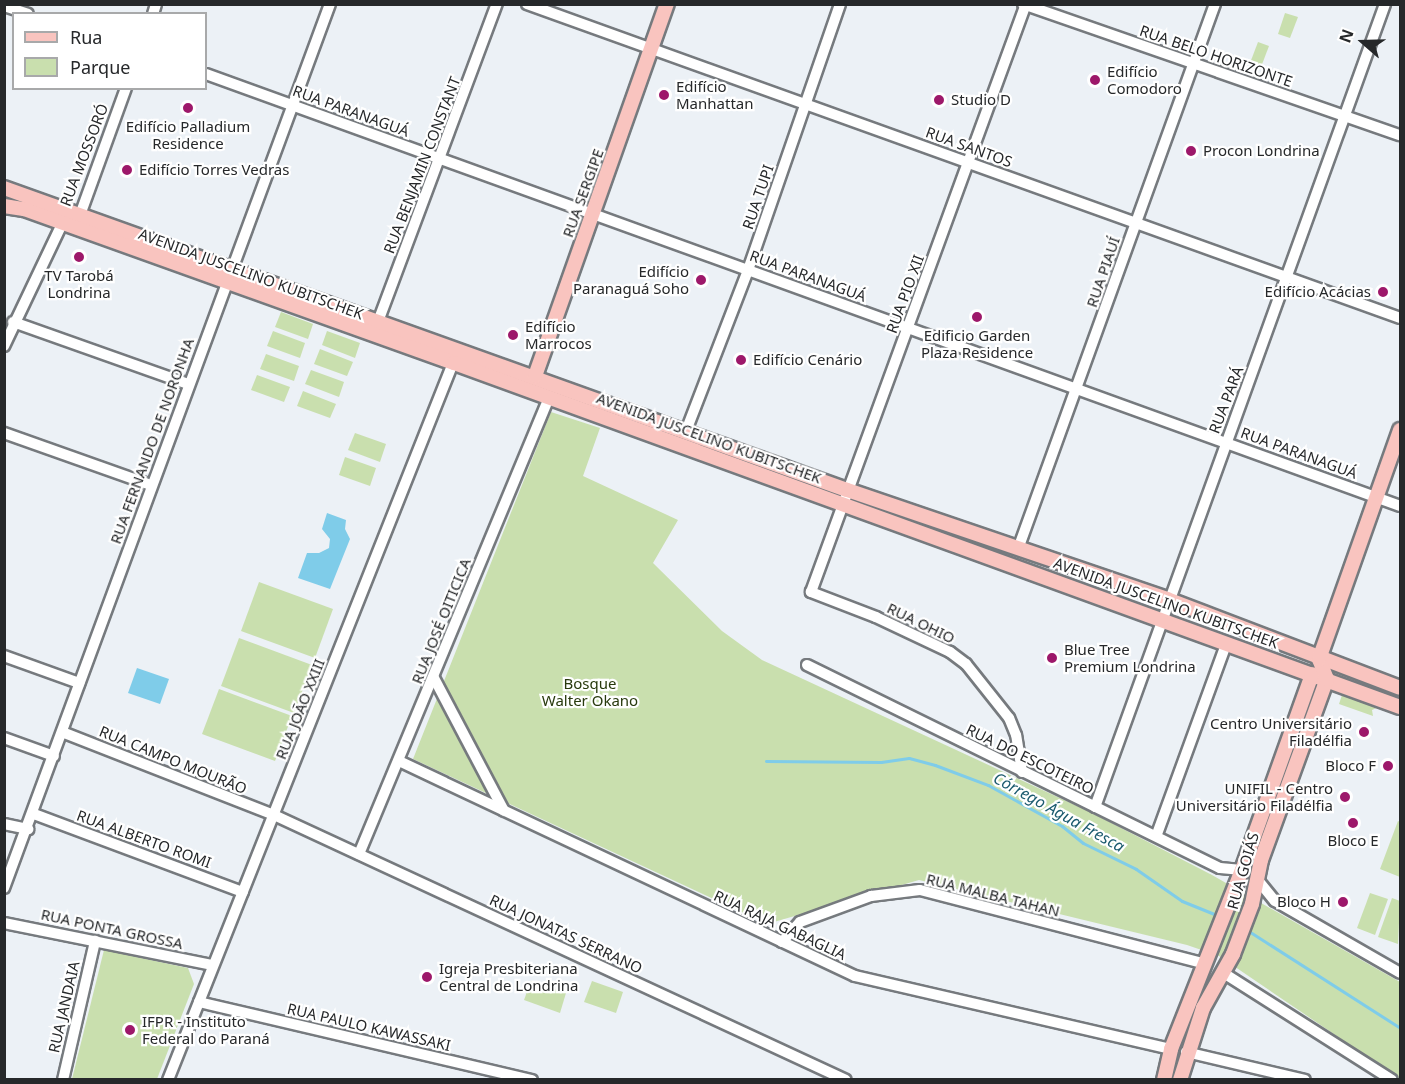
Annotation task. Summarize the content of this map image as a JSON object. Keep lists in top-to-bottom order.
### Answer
{
  "streets": {
    "main road": ["RUA SERGIPE", "AVENIDA JUSCELINO KUBITSCHEK", "RUA GOIÁS"],
    "street": [
      "RUA BELO HORIZONTE",
      "RUA PARANAGUÁ",
      "RUA SANTOS",
      "RUA MOSSORÓ",
      "RUA BENJAMIN CONSTANT",
      "RUA TUPI",
      "RUA PIAUÍ",
      "RUA PIO XII",
      "RUA PARÁ",
      "RUA FERNANDO DE NORONHA",
      "RUA JOSÉ OITICICA",
      "RUA OHIO",
      "RUA JOÃO XXIII",
      "RUA DO ESCOTEIRO",
      "RUA CAMPO MOURÃO",
      "RUA ALBERTO ROMI",
      "RUA MALBA TAHAN",
      "RUA RAJA GABAGLIA",
      "RUA PONTA GROSSA",
      "RUA JONATAS SERRANO",
      "RUA JANDAIA",
      "RUA PAULO KAWASSAKI"
    ]
  },
  "crossings": [
    ["RUA BELO HORIZONTE", "RUA PIAUÍ"],
    ["RUA BELO HORIZONTE", "RUA PIO XII"],
    ["RUA BELO HORIZONTE", "RUA PARÁ"],
    ["RUA PARANAGUÁ", "RUA BENJAMIN CONSTANT"],
    ["RUA PARANAGUÁ", "RUA SERGIPE"],
    ["RUA PARANAGUÁ", "RUA TUPI"],
    ["RUA PARANAGUÁ", "RUA PIAUÍ"],
    ["RUA PARANAGUÁ", "RUA PIO XII"],
    ["RUA PARANAGUÁ", "RUA PARÁ"],
    ["RUA PARANAGUÁ", "RUA FERNANDO DE NORONHA"],
    ["RUA SANTOS", "RUA SERGIPE"],
    ["RUA SANTOS", "RUA TUPI"],
    ["RUA SANTOS", "RUA PIAUÍ"],
    ["RUA SANTOS", "RUA PIO XII"],
    ["RUA SANTOS", "RUA PARÁ"],
    ["RUA MOSSORÓ", "AVENIDA JUSCELINO KUBITSCHEK"],
    ["RUA BENJAMIN CONSTANT", "AVENIDA JUSCELINO KUBITSCHEK"],
    ["RUA SERGIPE", "AVENIDA JUSCELINO KUBITSCHEK"],
    ["RUA SERGIPE", "RUA JOSÉ OITICICA"],
    ["RUA TUPI", "AVENIDA JUSCELINO KUBITSCHEK"],
    ["RUA PIAUÍ", "AVENIDA JUSCELINO KUBITSCHEK"],
    ["AVENIDA JUSCELINO KUBITSCHEK", "RUA PIO XII"],
    ["AVENIDA JUSCELINO KUBITSCHEK", "RUA PARÁ"],
    ["AVENIDA JUSCELINO KUBITSCHEK", "RUA FERNANDO DE NORONHA"],
    ["AVENIDA JUSCELINO KUBITSCHEK", "RUA JOSÉ OITICICA"],
    ["AVENIDA JUSCELINO KUBITSCHEK", "RUA JOÃO XXIII"],
    ["AVENIDA JUSCELINO KUBITSCHEK", "RUA GOIÁS"],
    ["RUA PIO XII", "RUA OHIO"],
    ["RUA PARÁ", "RUA DO ESCOTEIRO"],
    ["RUA FERNANDO DE NORONHA", "RUA CAMPO MOURÃO"],
    ["RUA FERNANDO DE NORONHA", "RUA ALBERTO ROMI"],
    ["RUA JOSÉ OITICICA", "RUA RAJA GABAGLIA"],
    ["RUA JOSÉ OITICICA", "RUA JONATAS SERRANO"],
    ["RUA OHIO", "RUA DO ESCOTEIRO"],
    ["RUA JOÃO XXIII", "RUA CAMPO MOURÃO"],
    ["RUA JOÃO XXIII", "RUA ALBERTO ROMI"],
    ["RUA JOÃO XXIII", "RUA PONTA GROSSA"],
    ["RUA JOÃO XXIII", "RUA JONATAS SERRANO"],
    ["RUA JOÃO XXIII", "RUA PAULO KAWASSAKI"],
    ["RUA DO ESCOTEIRO", "RUA GOIÁS"],
    ["RUA CAMPO MOURÃO", "RUA JONATAS SERRANO"],
    ["RUA GOIÁS", "RUA MALBA TAHAN"],
    ["RUA GOIÁS", "RUA RAJA GABAGLIA"],
    ["RUA MALBA TAHAN", "RUA RAJA GABAGLIA"],
    ["RUA PONTA GROSSA", "RUA JANDAIA"]
  ],
  "water": ["Córrego Água Fresca"],
  "parks": ["Bosque Walter Okano"],
  "places": [
    "Edifício Comodoro",
    "Edifício Manhattan",
    "Studio D",
    "Edifício Palladium Residence",
    "Procon Londrina",
    "Edifício Torres Vedras",
    "TV Tarobá Londrina",
    "Edifício Paranaguá Soho",
    "Edifício Acácias",
    "Edificio Garden Plaza Residence",
    "Edifício Marrocos",
    "Edifício Cenário",
    "Blue Tree Premium Londrina",
    "Centro Universitário Filadélfia",
    "Bloco F",
    "UNIFIL - Centro Universitário Filadélfia",
    "Bloco E",
    "Bloco H",
    "Igreja Presbiteriana Central de Londrina",
    "IFPR - Instituto Federal do Paraná"
  ],
  "legend": ["Rua", "Parque"],
  "north": "left"
}
